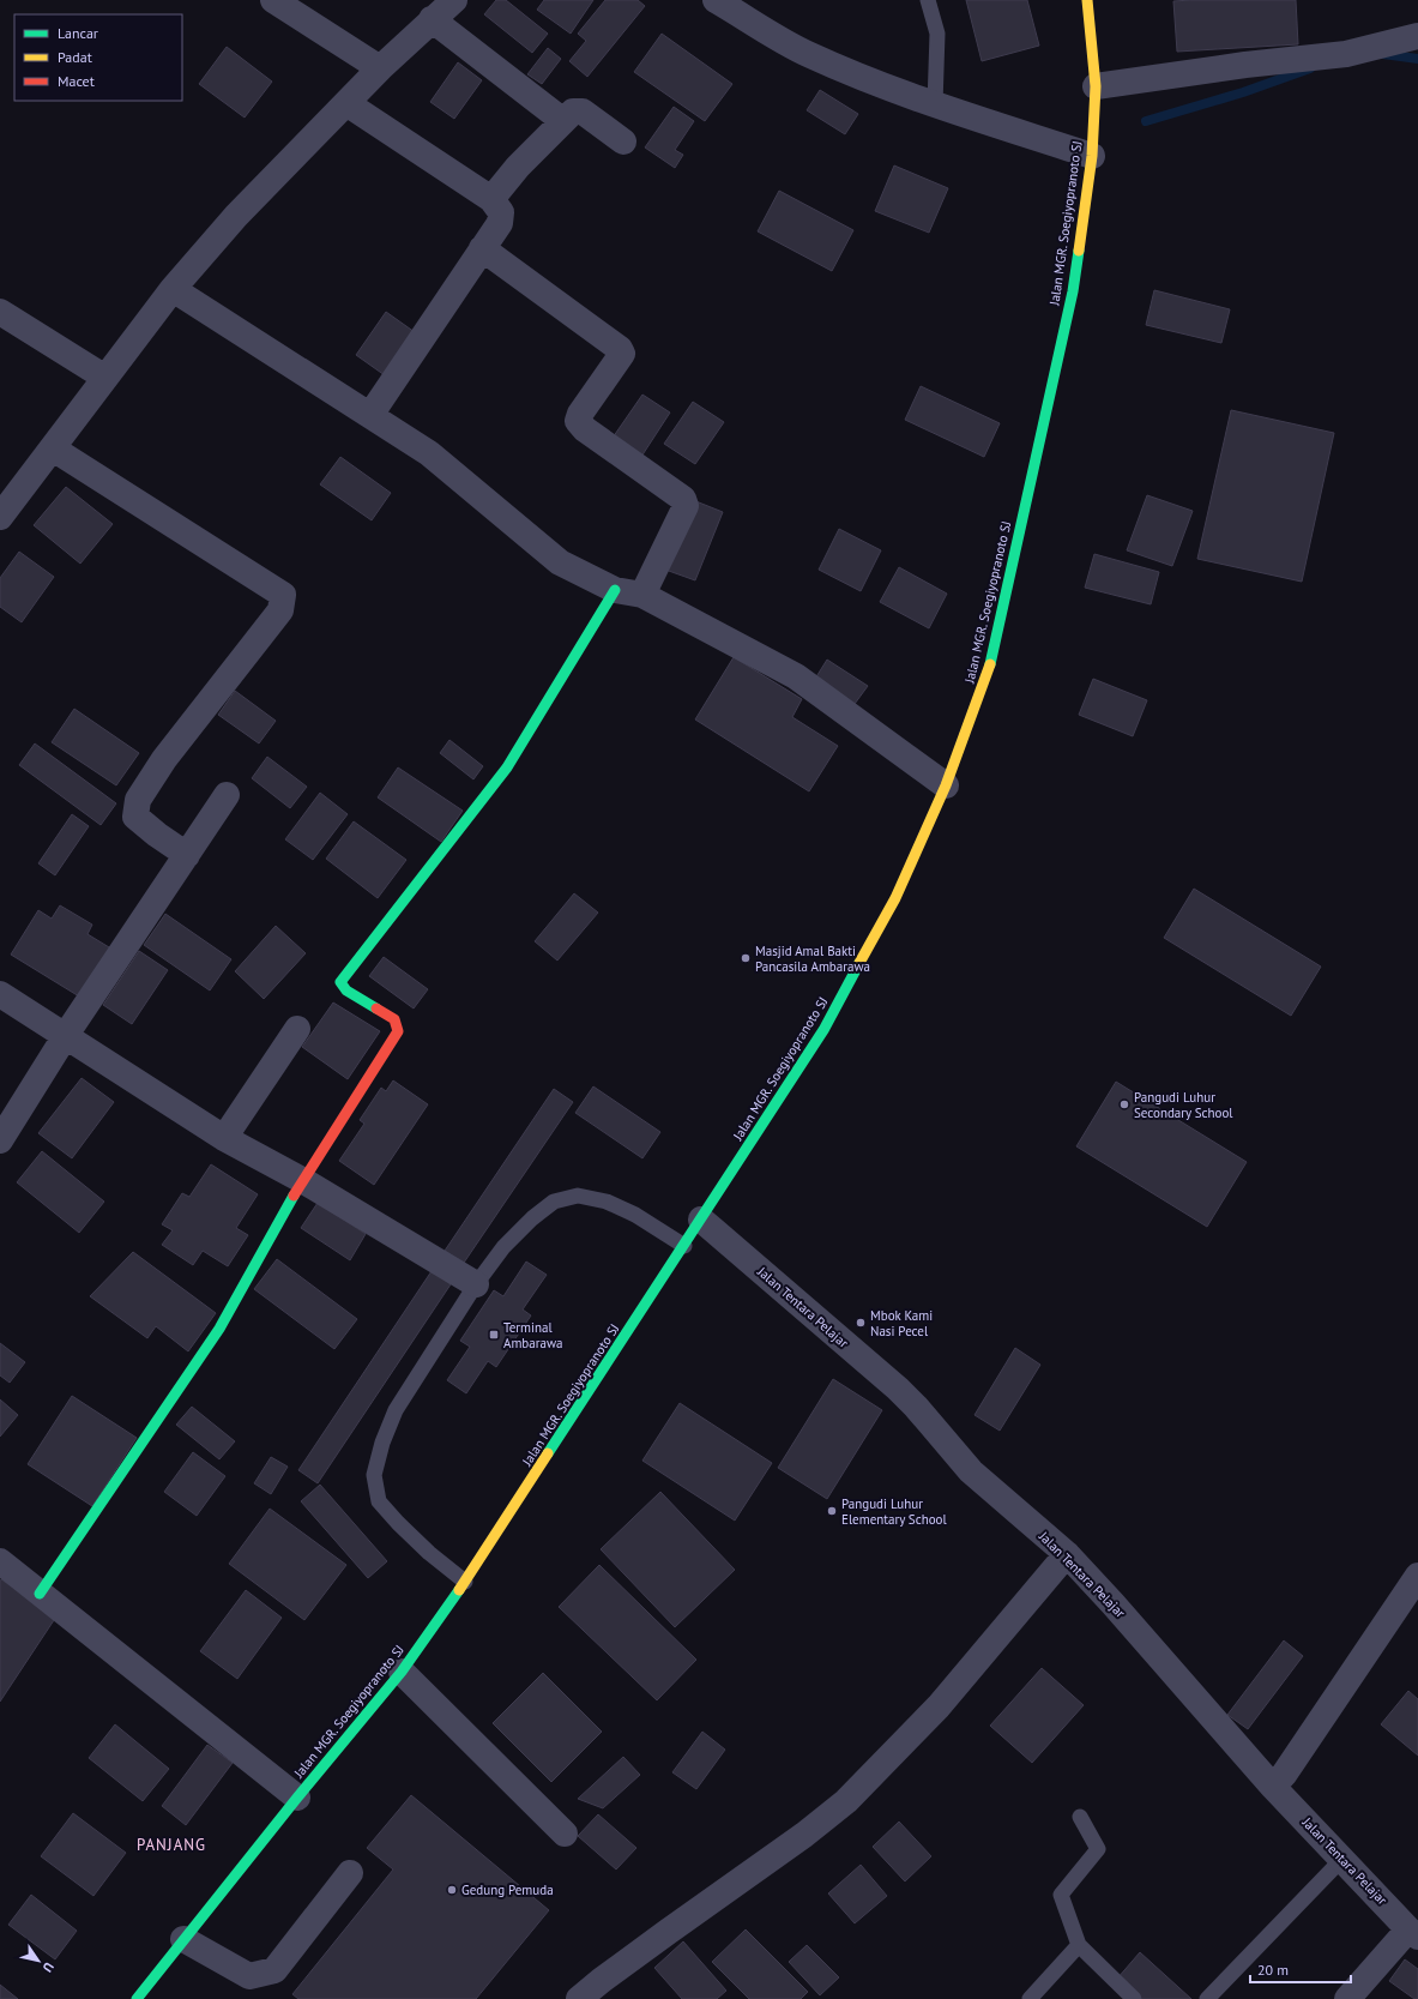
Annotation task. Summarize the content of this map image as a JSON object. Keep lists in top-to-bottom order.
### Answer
{
  "streets": {
    "main road": ["Jalan MGR. Soegiyopranoto SJ"],
    "street": ["Jalan Tentara Pelajar"]
  },
  "crossings": [
    ["Jalan MGR. Soegiyopranoto SJ", "Jalan Tentara Pelajar"]
  ],
  "districts": ["PANJANG"],
  "places": {
    "other": [
      "Masjid Amal Bakti Pancasila Ambarawa",
      "Pangudi Luhur Secondary School",
      "Mbok Kami Nasi Pecel",
      "Pangudi Luhur Elementary School",
      "Gedung Pemuda"
    ],
    "transit": ["Terminal Ambarawa"]
  },
  "legend": ["Lancar", "Padat", "Macet"],
  "scale_bar": "20 m",
  "north": "bottom right"
}
